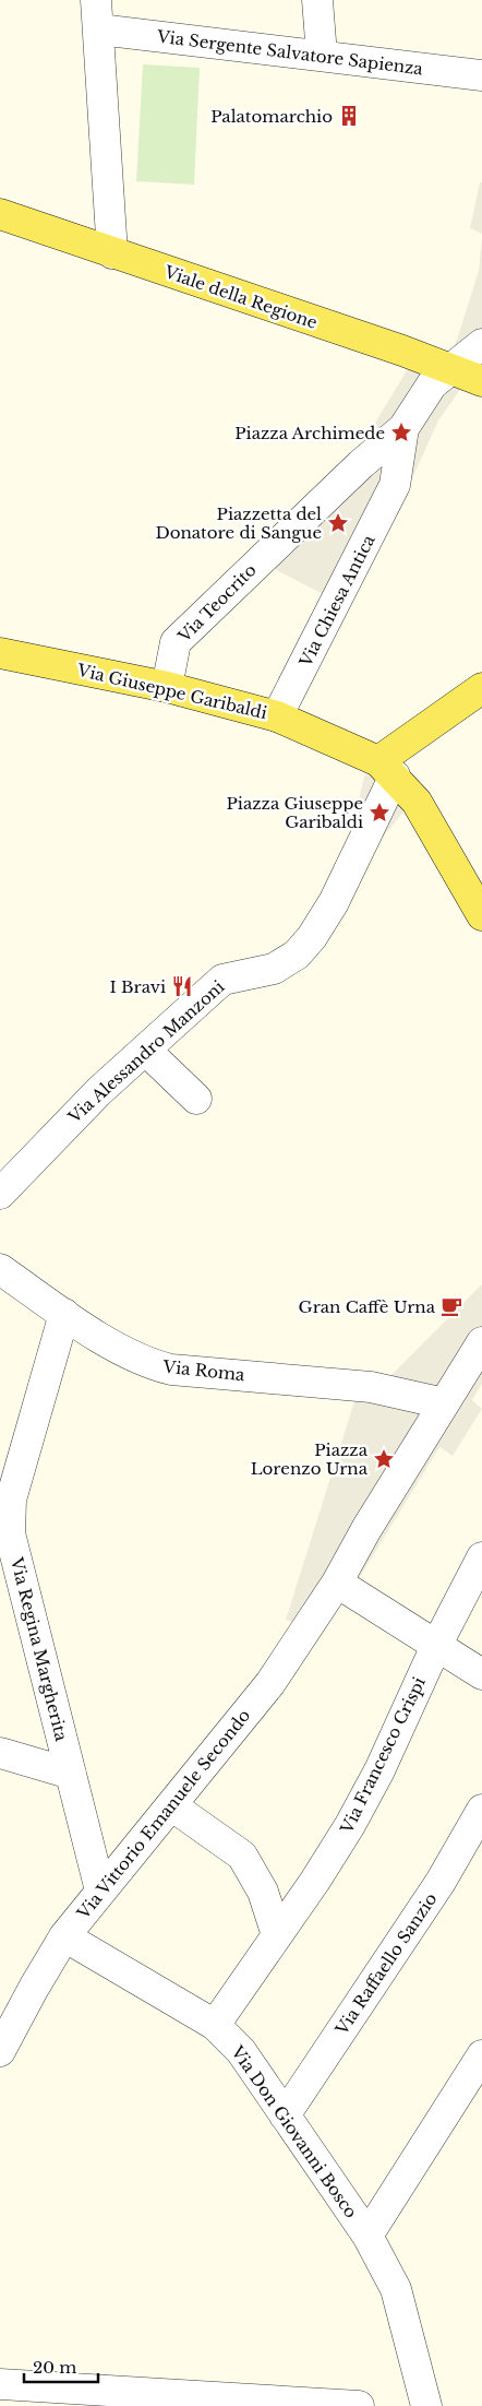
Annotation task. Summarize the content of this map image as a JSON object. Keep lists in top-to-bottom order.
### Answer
{
  "streets": {
    "main road": ["Viale della Regione", "Via Giuseppe Garibaldi"],
    "street": [
      "Via Sergente Salvatore Sapienza",
      "Via Chiesa Antica",
      "Via Teocrito",
      "Via Alessandro Manzoni",
      "Via Roma",
      "Via Regina Margherita",
      "Via Francesco Crispi",
      "Via Vittorio Emanuele Secondo",
      "Via Raffaello Sanzio",
      "Via Don Giovanni Bosco"
    ]
  },
  "crossings": [
    ["Via Chiesa Antica", "Via Teocrito"],
    ["Via Chiesa Antica", "Via Giuseppe Garibaldi"],
    ["Via Teocrito", "Via Giuseppe Garibaldi"],
    ["Via Giuseppe Garibaldi", "Via Alessandro Manzoni"],
    ["Via Roma", "Via Regina Margherita"],
    ["Via Roma", "Via Vittorio Emanuele Secondo"],
    ["Via Regina Margherita", "Via Vittorio Emanuele Secondo"],
    ["Via Francesco Crispi", "Via Don Giovanni Bosco"],
    ["Via Vittorio Emanuele Secondo", "Via Don Giovanni Bosco"],
    ["Via Raffaello Sanzio", "Via Don Giovanni Bosco"]
  ],
  "places": {
    "building": ["Palatomarchio"],
    "place": [
      "Piazza Archimede",
      "Piazzetta del Donatore di Sangue",
      "Piazza Giuseppe Garibaldi",
      "Piazza Lorenzo Urna"
    ],
    "restaurant": ["I Bravi"],
    "cafe": ["Gran Caffè Urna"]
  },
  "scale_bar": "20 m"
}
